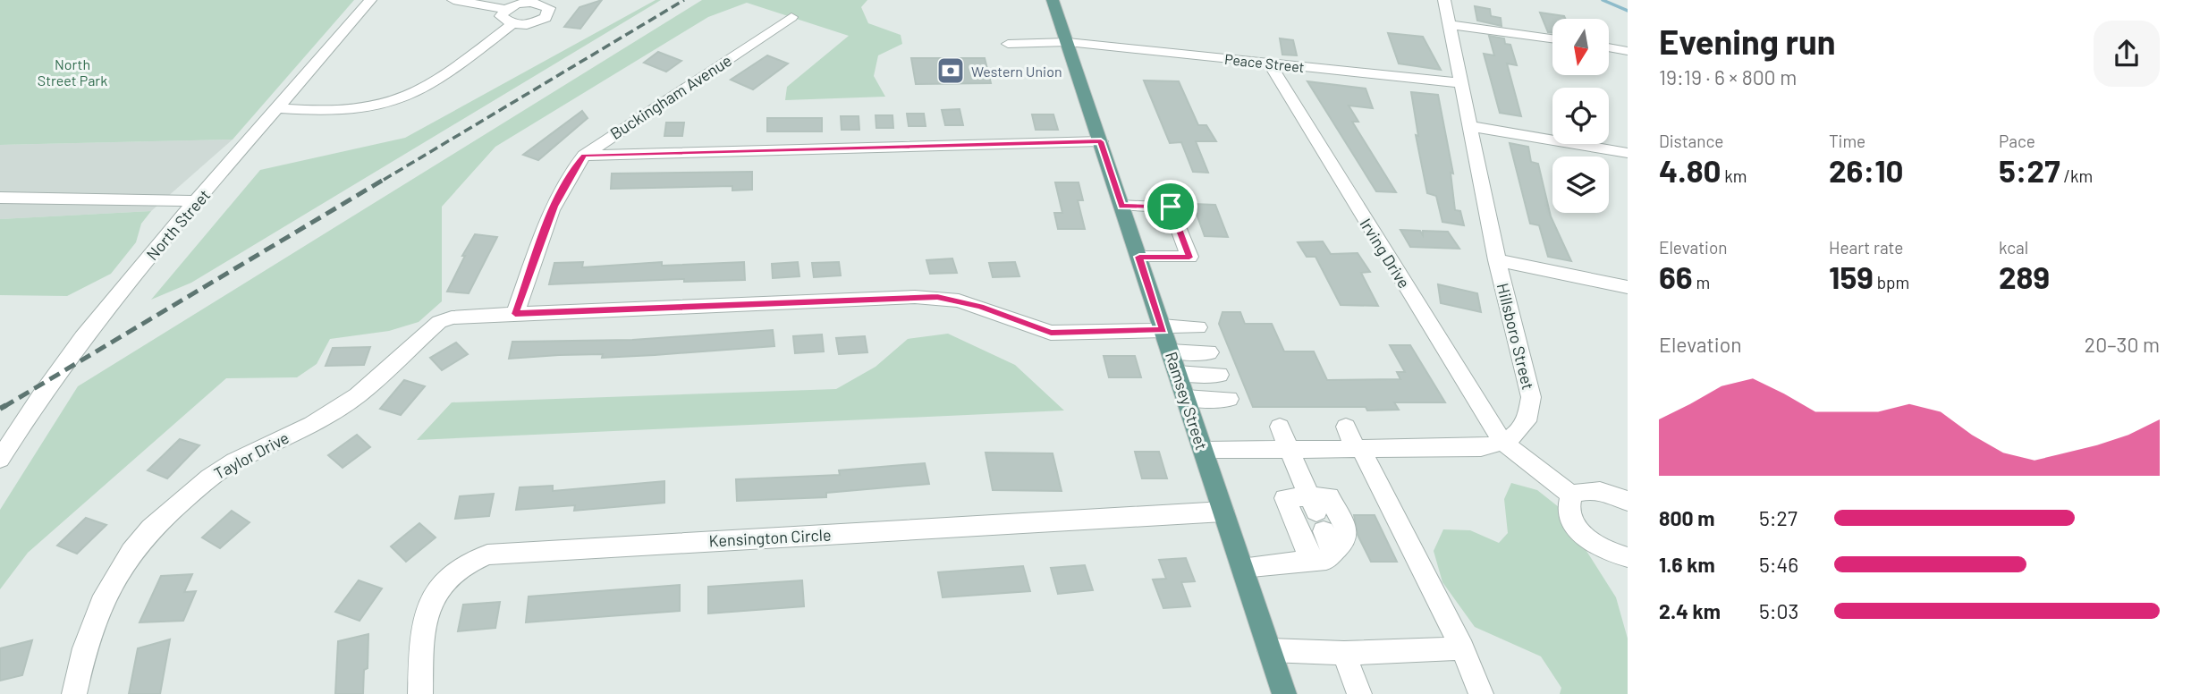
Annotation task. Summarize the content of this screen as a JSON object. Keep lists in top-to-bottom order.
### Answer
{
  "streets": {
    "main road": ["Ramsey Street"],
    "street": [
      "Peace Street",
      "Buckingham Avenue",
      "North Street",
      "Irving Drive",
      "Hillsboro Street",
      "Taylor Drive",
      "Kensington Circle"
    ]
  },
  "crossings": [
    ["Peace Street", "Irving Drive"],
    ["Peace Street", "Hillsboro Street"],
    ["Peace Street", "Ramsey Street"],
    ["Buckingham Avenue", "Taylor Drive"],
    ["Irving Drive", "Hillsboro Street"],
    ["Hillsboro Street", "Ramsey Street"],
    ["Ramsey Street", "Kensington Circle"]
  ],
  "parks": ["North Street Park"],
  "places": {
    "bank": ["Western Union"]
  },
  "north": "bottom",
  "page": {
    "heading": ["Evening run", "19:19 · 6 × 800 m"],
    "stats": [
      ["Distance", "4.80 km"],
      ["Time", "26:10"],
      ["Pace", "5:27 /km"],
      ["Elevation", "66 m"],
      ["Heart rate", "159 bpm"],
      ["kcal", "289"]
    ],
    "chart": ["Elevation", "20–30 m"],
    "list": [
      {
        "name": "800 m",
        "note": "5:27"
      },
      {
        "name": "1.6 km",
        "note": "5:46"
      },
      {
        "name": "2.4 km",
        "note": "5:03"
      }
    ]
  }
}
